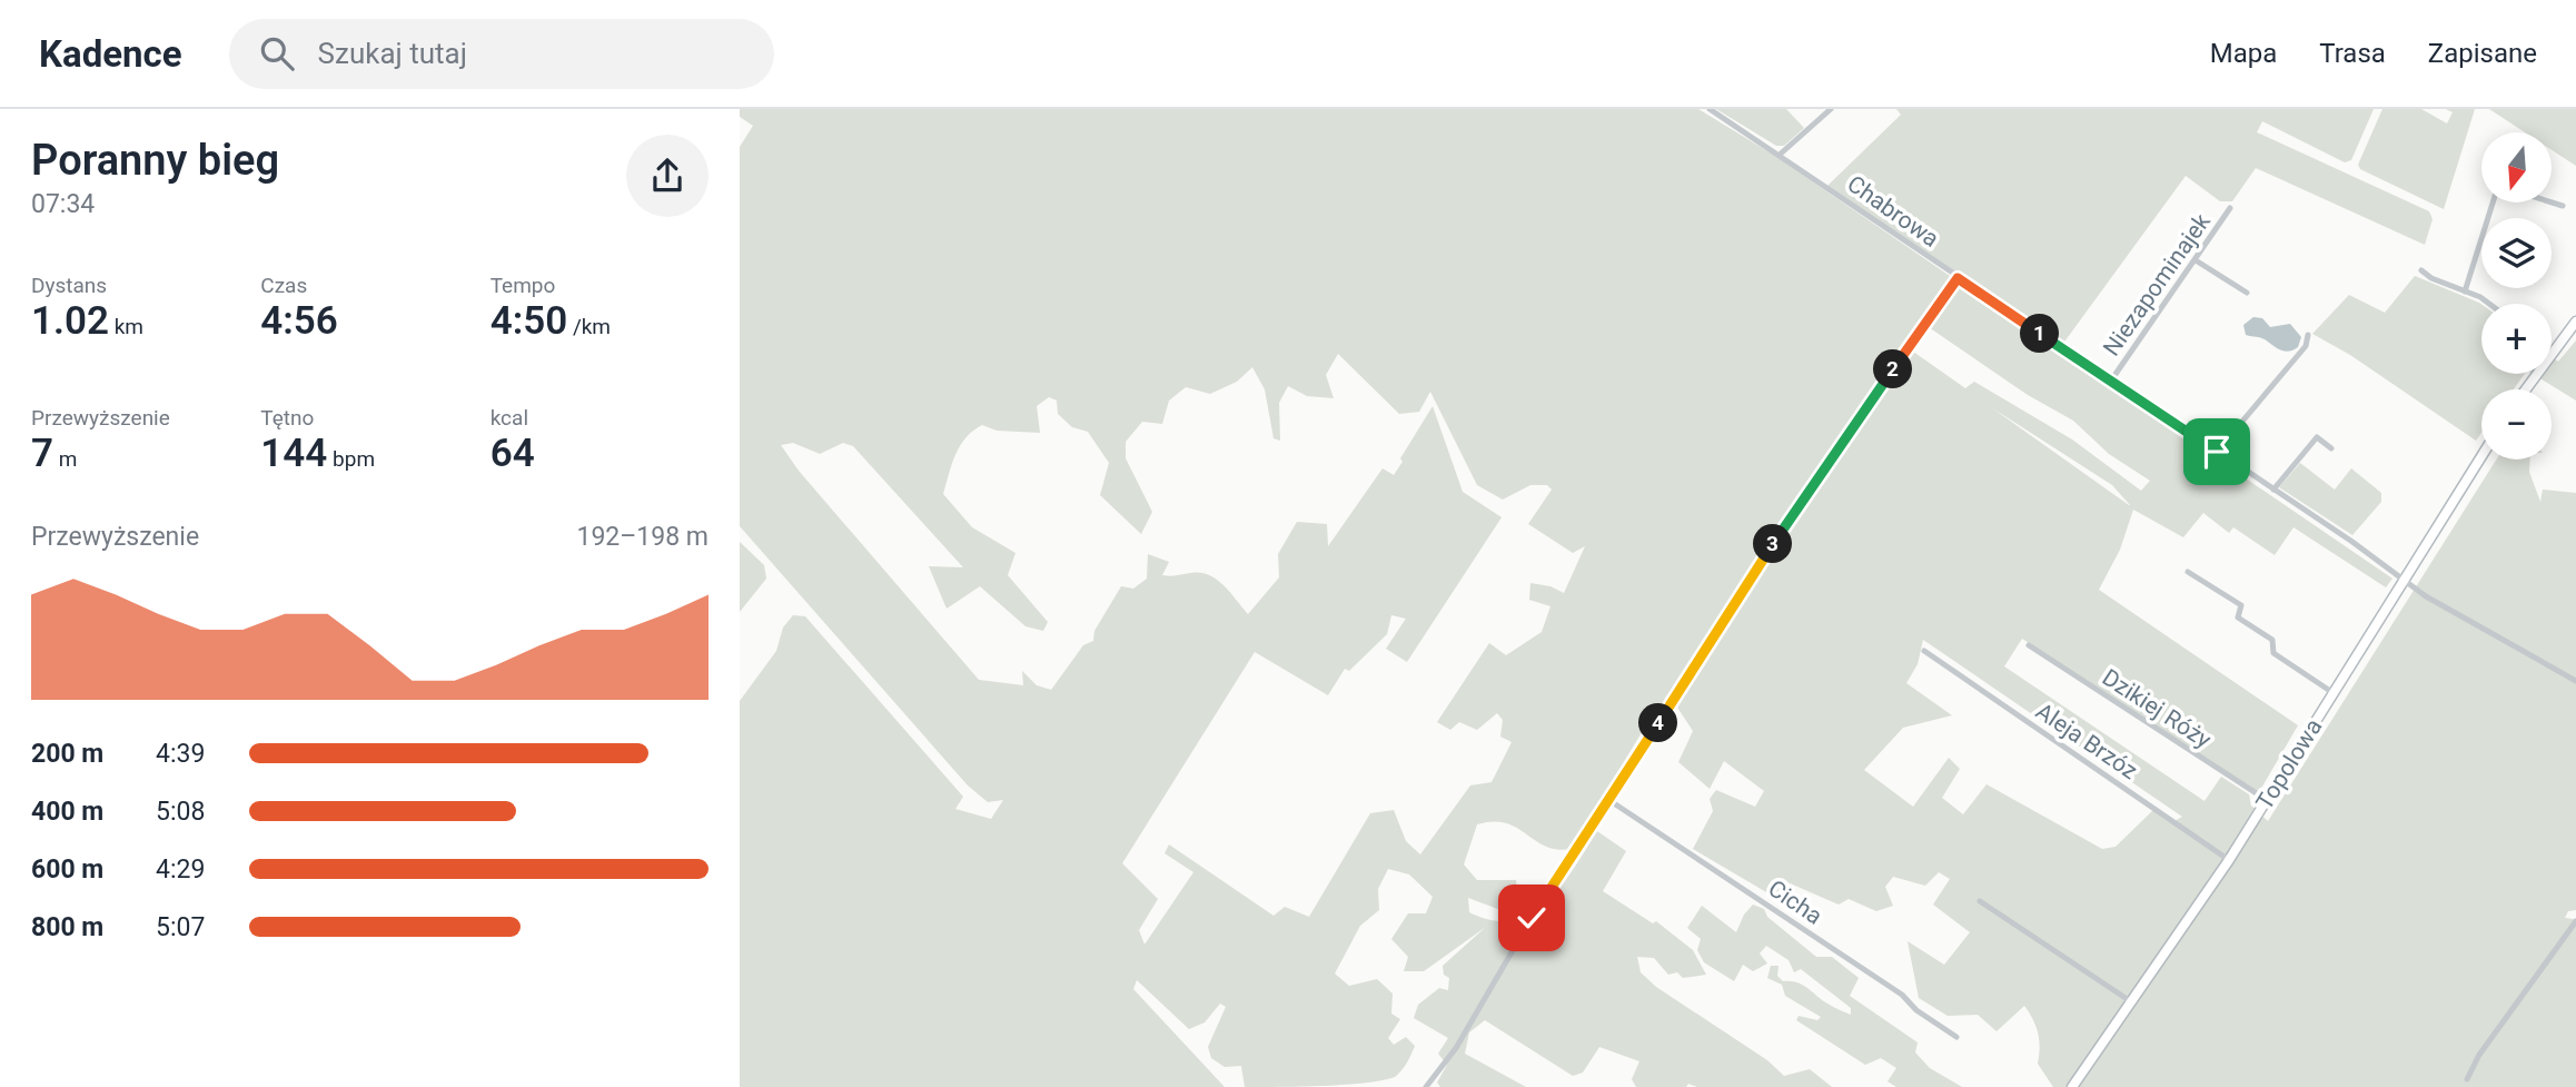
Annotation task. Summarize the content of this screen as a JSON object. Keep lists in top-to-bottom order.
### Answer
{
  "streets": {
    "street": [
      "Chabrowa",
      "Niezapominajek",
      "Dzikiej Róży",
      "Aleja Brzóz",
      "Topolowa",
      "Cicha"
    ]
  },
  "crossings": [
    ["Chabrowa", "Niezapominajek"],
    ["Chabrowa", "Topolowa"],
    ["Dzikiej Róży", "Topolowa"],
    ["Aleja Brzóz", "Topolowa"]
  ],
  "north": "bottom",
  "page": {
    "header": "Kadence",
    "search": "Szukaj tutaj",
    "nav": ["Mapa", "Trasa", "Zapisane"],
    "heading": ["Poranny bieg", "07:34"],
    "map_buttons": ["+", "−"],
    "stats": [
      ["Dystans", "1.02 km"],
      ["Czas", "4:56"],
      ["Tempo", "4:50 /km"],
      ["Przewyższenie", "7 m"],
      ["Tętno", "144 bpm"],
      ["kcal", "64"]
    ],
    "pins": [
      "1",
      "2",
      "3",
      "4"
    ],
    "chart": ["Przewyższenie", "192–198 m"],
    "list": [
      {
        "name": "200 m",
        "note": "4:39"
      },
      {
        "name": "400 m",
        "note": "5:08"
      },
      {
        "name": "600 m",
        "note": "4:29"
      },
      {
        "name": "800 m",
        "note": "5:07"
      }
    ]
  }
}
